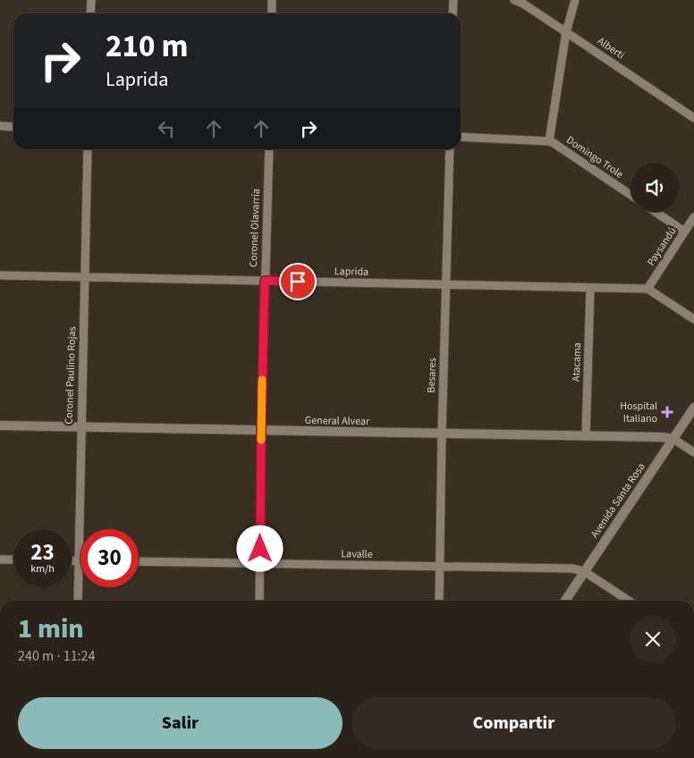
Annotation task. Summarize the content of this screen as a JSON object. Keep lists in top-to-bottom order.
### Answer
{
  "streets": {
    "street": [
      "Alberti",
      "Domingo Trole",
      "Coronel Olavarría",
      "Paysandú",
      "Laprida",
      "Atacama",
      "Coronel Paulino Rojas",
      "Besares",
      "General Alvear",
      "Avenida Santa Rosa",
      "Lavalle"
    ]
  },
  "crossings": [
    ["Coronel Olavarría", "Laprida"],
    ["Coronel Olavarría", "General Alvear"],
    ["Coronel Olavarría", "Lavalle"],
    ["Paysandú", "Laprida"],
    ["Laprida", "Atacama"],
    ["Laprida", "Coronel Paulino Rojas"],
    ["Laprida", "Besares"],
    ["Atacama", "General Alvear"],
    ["Coronel Paulino Rojas", "General Alvear"],
    ["Besares", "General Alvear"],
    ["Besares", "Lavalle"],
    ["General Alvear", "Avenida Santa Rosa"],
    ["Avenida Santa Rosa", "Lavalle"]
  ],
  "places": {
    "health": ["Hospital Italiano"]
  },
  "page": {
    "turn": ["210 m", "Laprida"],
    "speed": "23 km/h",
    "limit": "30",
    "heading": ["1 min", "240 m · 11:24"],
    "buttons": ["Salir", "Compartir"]
  }
}
